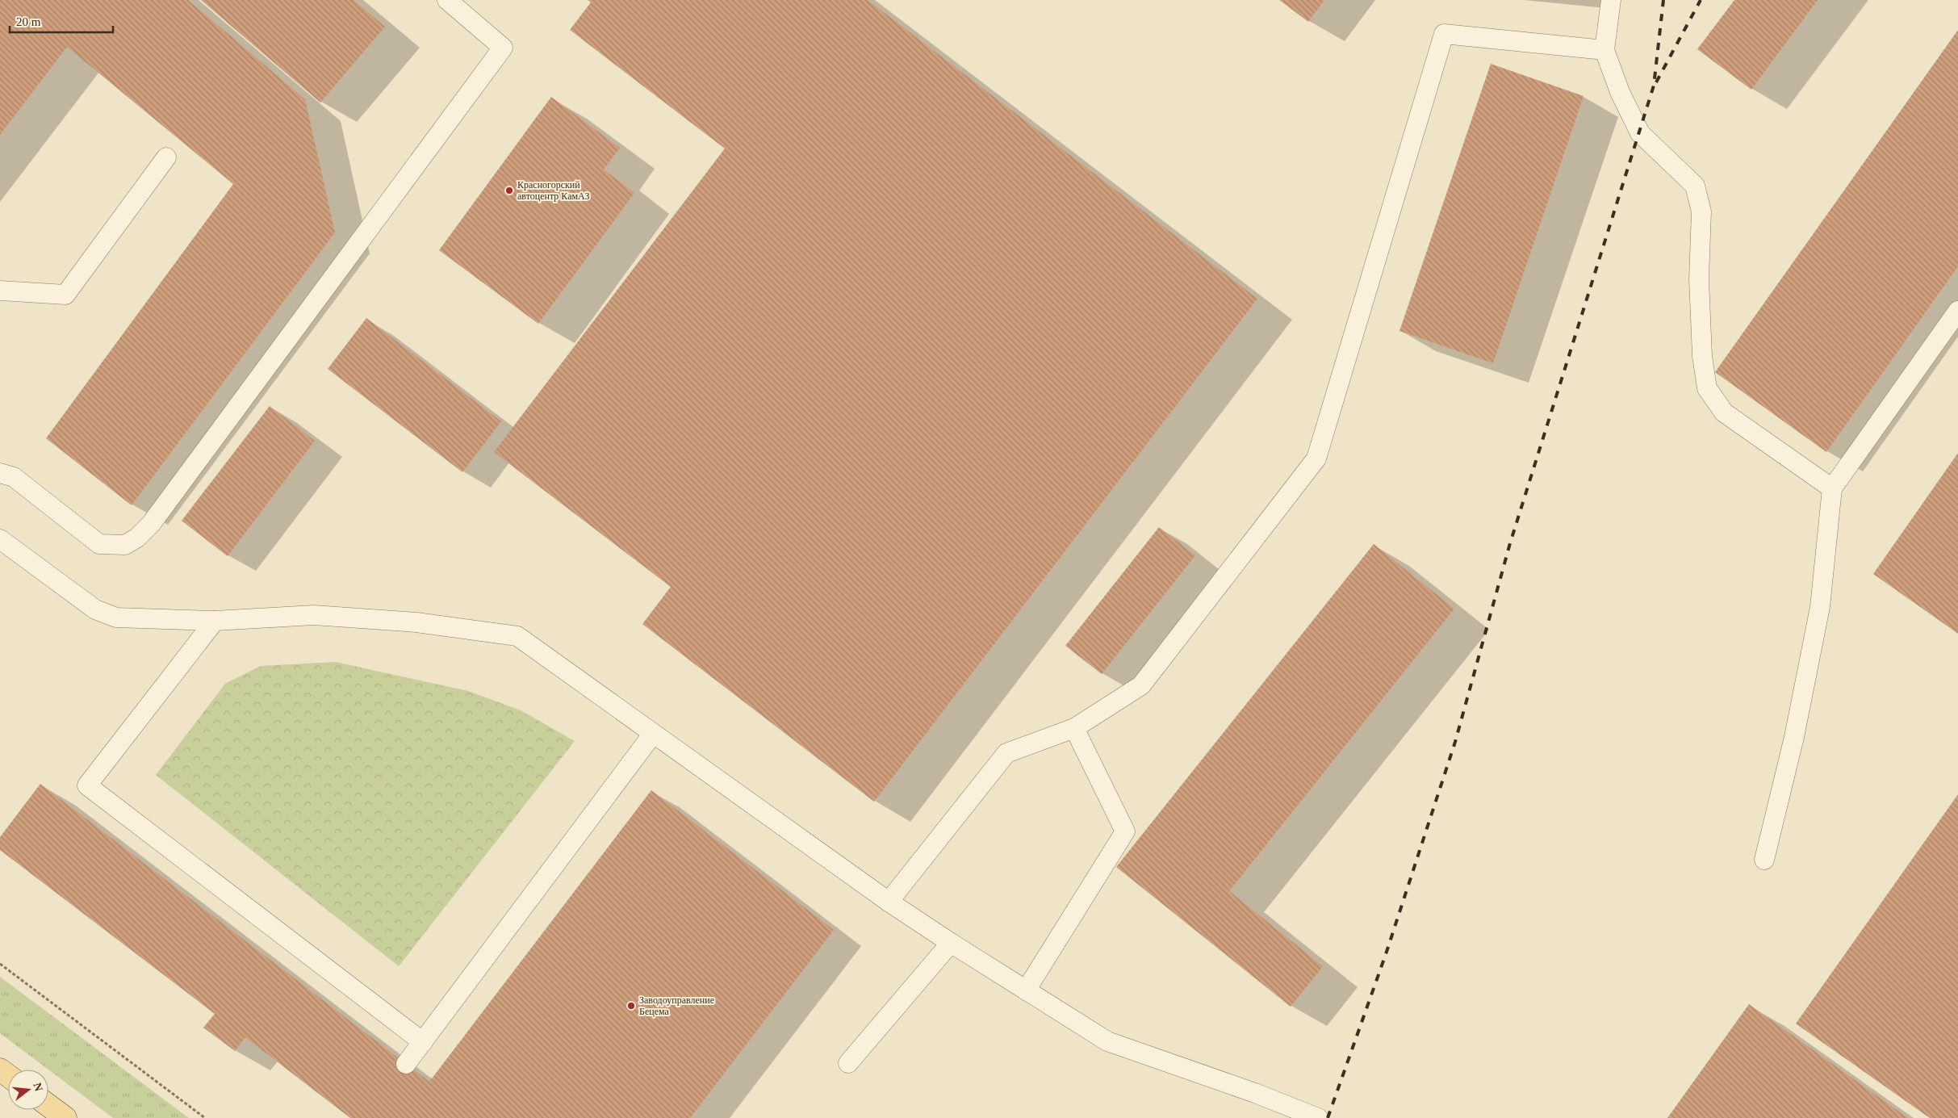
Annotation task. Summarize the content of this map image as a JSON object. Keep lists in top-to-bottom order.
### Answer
{
  "places": ["Красногорский автоцентр КамАЗ", "Заводоуправление Бецема"],
  "scale_bar": "20 m",
  "north": "right"
}
